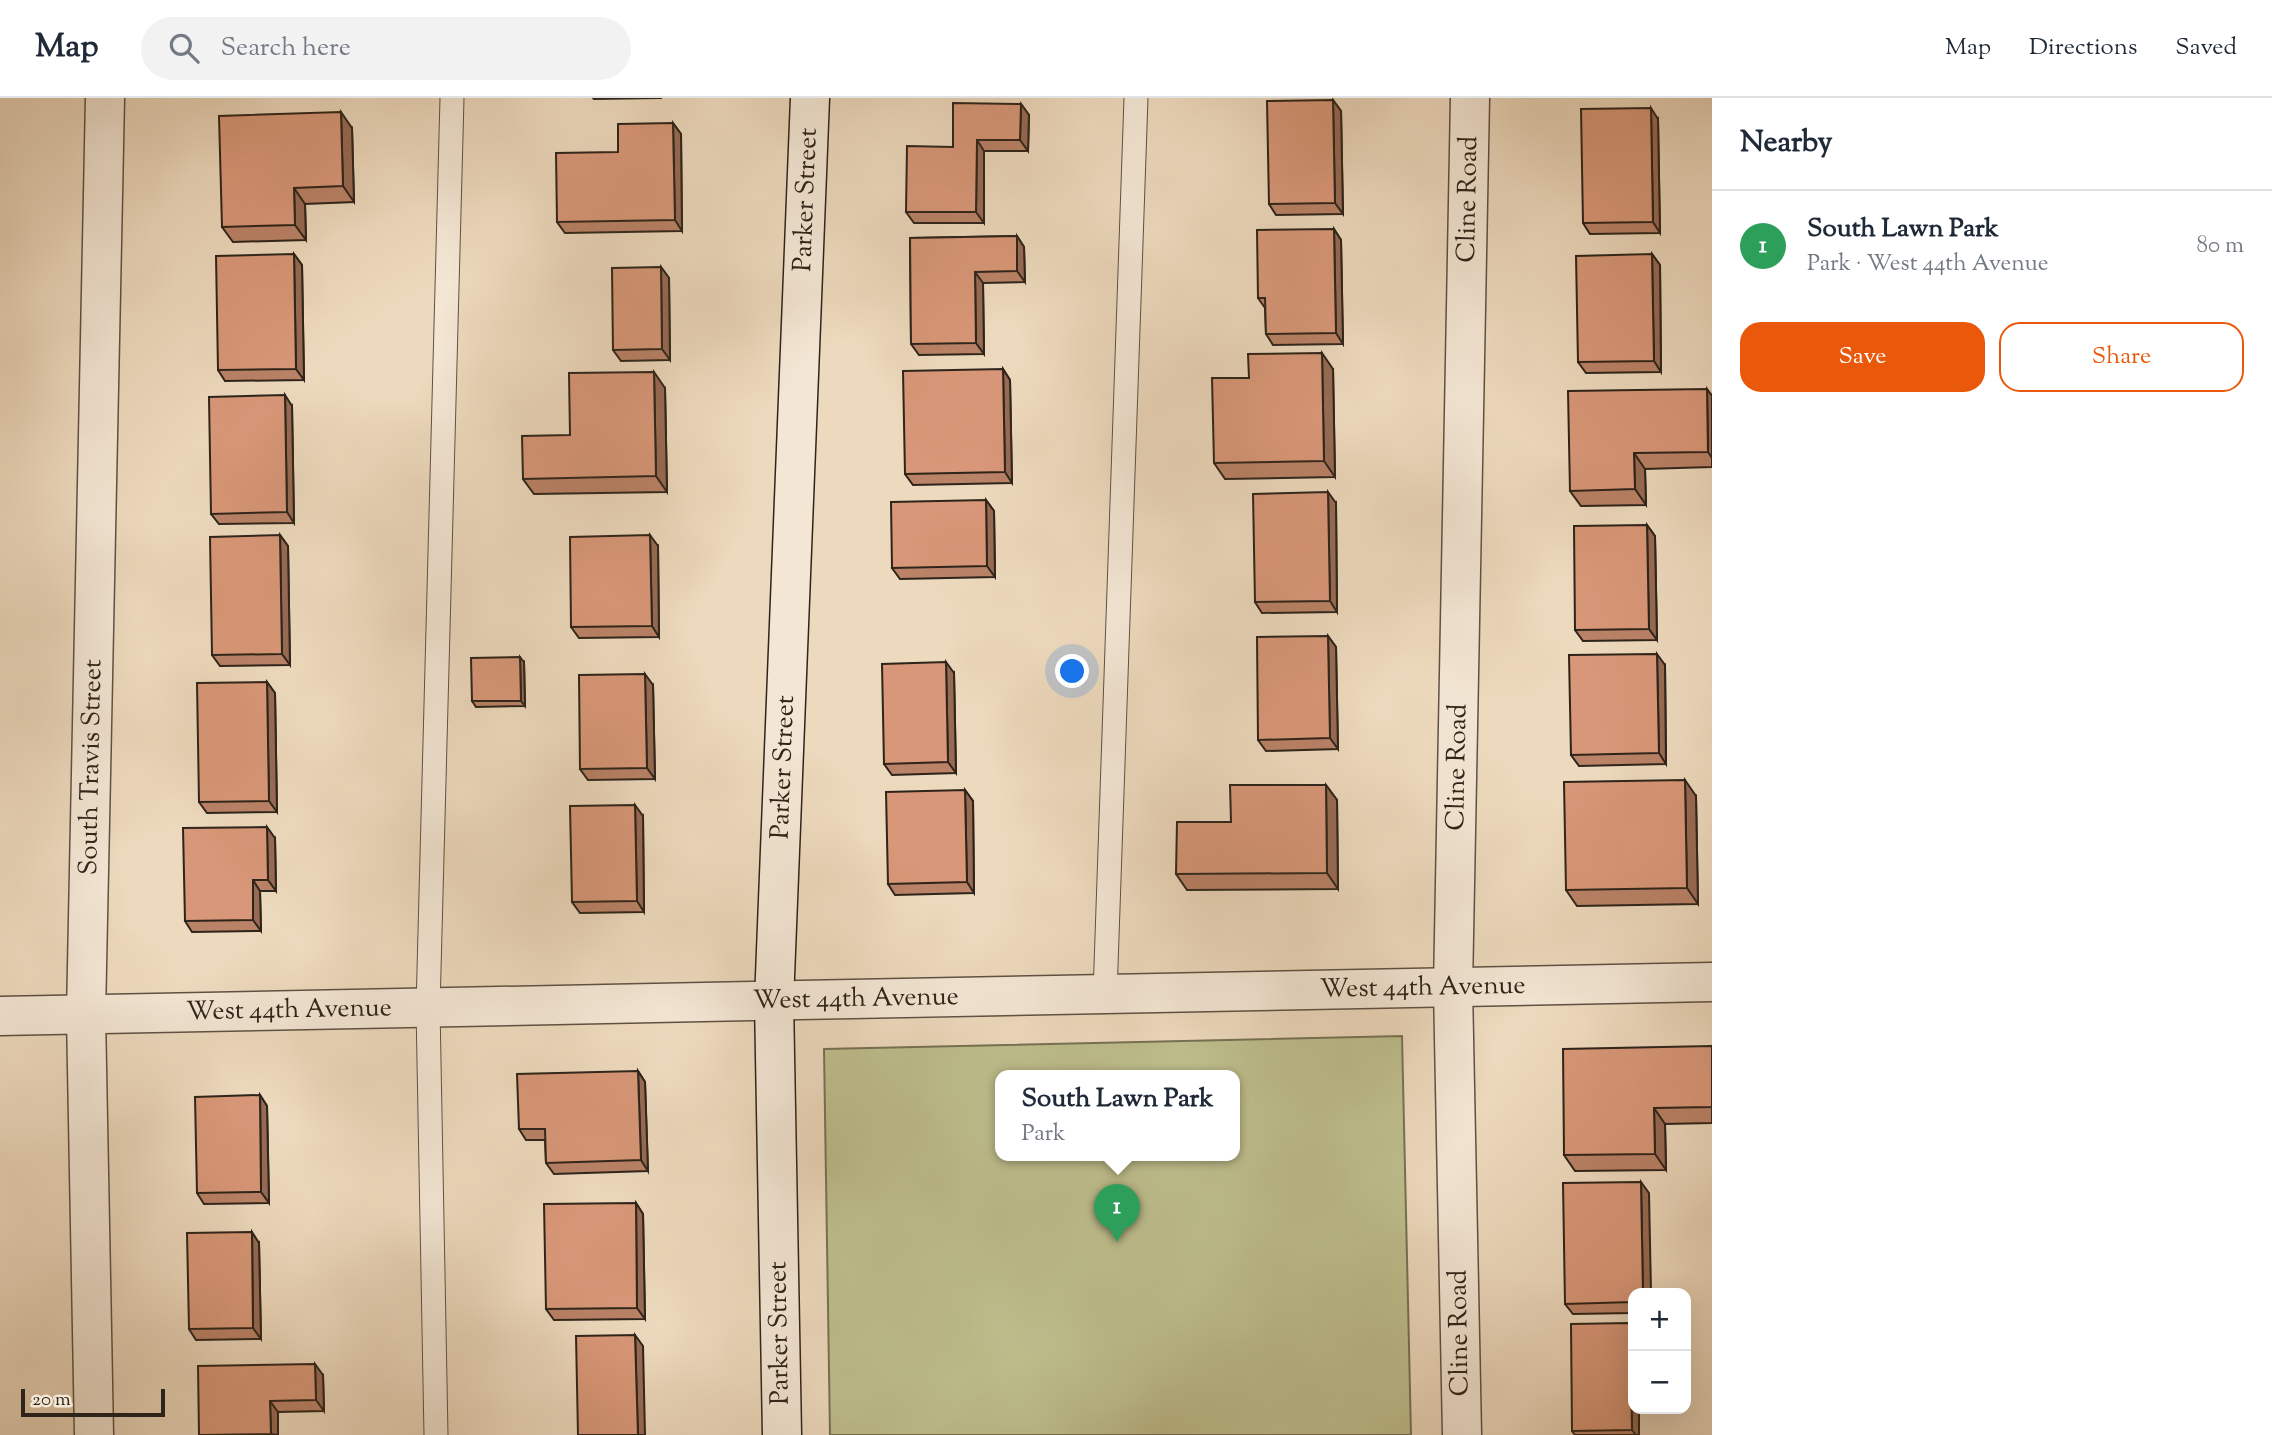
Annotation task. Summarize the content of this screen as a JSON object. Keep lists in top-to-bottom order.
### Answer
{
  "streets": {
    "street": [
      "Parker Street",
      "Cline Road",
      "South Travis Street",
      "West 44th Avenue"
    ]
  },
  "crossings": [
    ["Parker Street", "West 44th Avenue"],
    ["Cline Road", "West 44th Avenue"],
    ["South Travis Street", "West 44th Avenue"]
  ],
  "scale_bar": "20 m",
  "page": {
    "header": "Map",
    "search": "Search here",
    "nav": ["Map", "Directions", "Saved"],
    "heading": "Nearby",
    "list": [
      {
        "mark": "1",
        "name": "South Lawn Park",
        "note": "Park · West 44th Avenue",
        "value": "80 m"
      }
    ],
    "buttons": ["Save", "Share"],
    "popup": ["South Lawn Park", "Park"],
    "pins": "1",
    "map_buttons": ["+", "−"],
    "scale": "20 m"
  }
}
